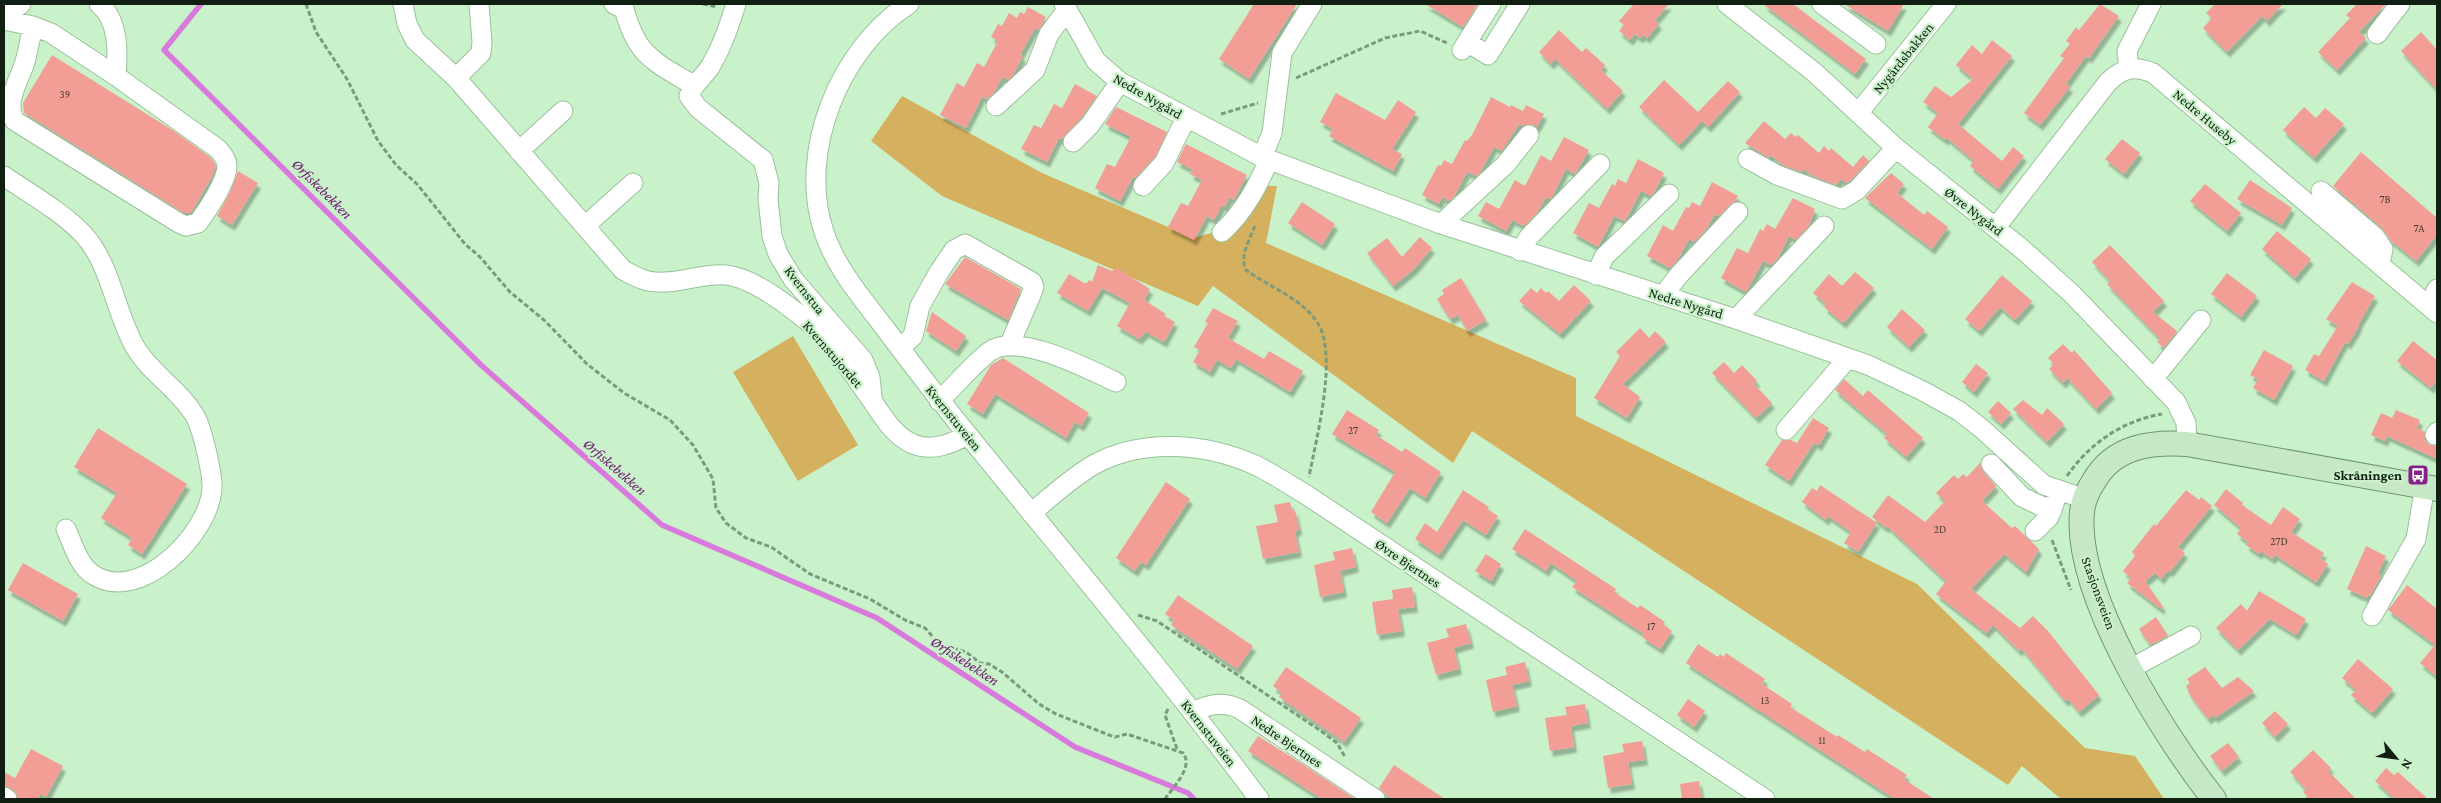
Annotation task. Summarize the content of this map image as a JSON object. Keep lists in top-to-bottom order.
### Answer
{
  "streets": {
    "main road": ["Stasjonsveien"],
    "street": [
      "Nygårdsbakken",
      "Nedre Nygård",
      "Nedre Huseby",
      "Øvre Nygård",
      "Kvernstua",
      "Kvernstujordet",
      "Kvernstuveien",
      "Øvre Bjertnes",
      "Nedre Bjertnes"
    ]
  },
  "crossings": [
    ["Nygårdsbakken", "Øvre Nygård"],
    ["Nedre Nygård", "Stasjonsveien"],
    ["Øvre Nygård", "Stasjonsveien"],
    ["Kvernstua", "Kvernstujordet"],
    ["Kvernstua", "Kvernstuveien"],
    ["Kvernstuveien", "Øvre Bjertnes"],
    ["Kvernstuveien", "Nedre Bjertnes"]
  ],
  "water": ["Ørfiskebekken"],
  "places": {
    "bus stop": ["Skråningen"]
  },
  "house_numbers": [
    "39",
    "7B",
    "7A",
    "27",
    "2D",
    "27D",
    "17",
    "13",
    "11"
  ],
  "north": "bottom right"
}
